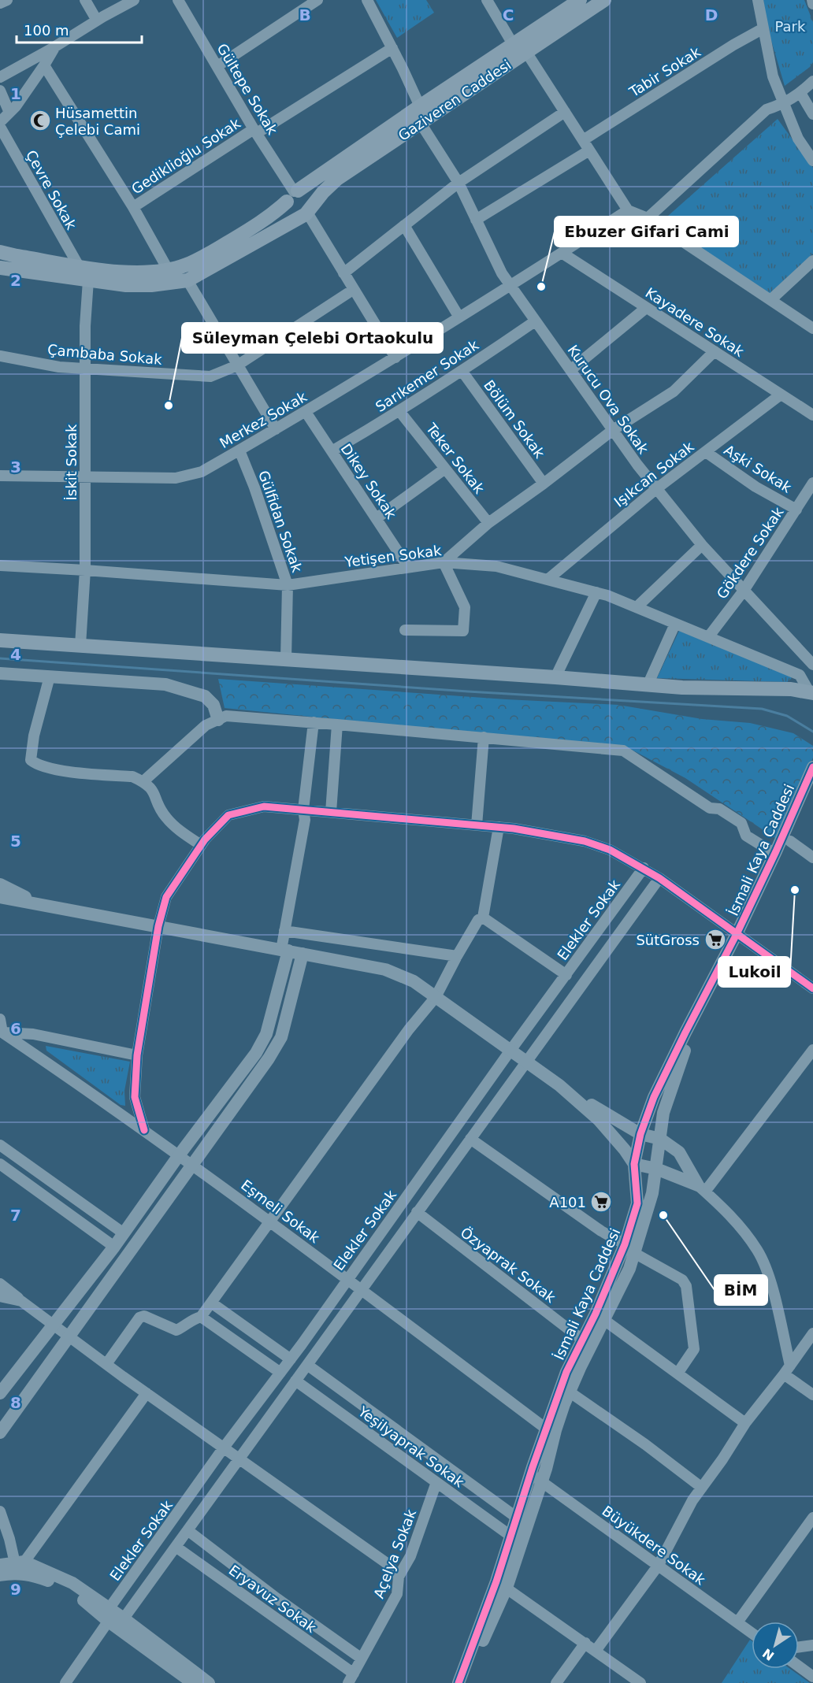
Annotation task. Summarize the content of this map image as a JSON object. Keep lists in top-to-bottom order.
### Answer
{
  "streets": {
    "main road": ["Gaziveren Caddesi"],
    "street": [
      "Tabir Sokak",
      "Gültepe Sokak",
      "Gediklioğlu Sokak",
      "Çevre Sokak",
      "Kayadere Sokak",
      "Çambaba Sokak",
      "Sarıkemer Sokak",
      "Kurucu Ova Sokak",
      "Bölüm Sokak",
      "Merkez Sokak",
      "Teker Sokak",
      "İskit Sokak",
      "Aşki Sokak",
      "Işıkcan Sokak",
      "Dikey Sokak",
      "Gülfidan Sokak",
      "Gökdere Sokak",
      "Yetişen Sokak",
      "İsmali Kaya Caddesi",
      "Elekler Sokak",
      "Eşmeli Sokak",
      "Özyaprak Sokak",
      "Yeşilyaprak Sokak",
      "Büyükdere Sokak",
      "Açelya Sokak",
      "Eryavuz Sokak"
    ]
  },
  "crossings": [
    ["Gültepe Sokak", "Gaziveren Caddesi"],
    ["Gültepe Sokak", "Gediklioğlu Sokak"],
    ["Gaziveren Caddesi", "Çevre Sokak"],
    ["Gaziveren Caddesi", "Kurucu Ova Sokak"],
    ["Gaziveren Caddesi", "İskit Sokak"],
    ["Kayadere Sokak", "Merkez Sokak"],
    ["Kayadere Sokak", "Işıkcan Sokak"],
    ["Çambaba Sokak", "İskit Sokak"],
    ["Sarıkemer Sokak", "Kurucu Ova Sokak"],
    ["Sarıkemer Sokak", "Bölüm Sokak"],
    ["Sarıkemer Sokak", "Teker Sokak"],
    ["Sarıkemer Sokak", "Dikey Sokak"],
    ["Kurucu Ova Sokak", "Merkez Sokak"],
    ["Kurucu Ova Sokak", "Işıkcan Sokak"],
    ["Kurucu Ova Sokak", "Gökdere Sokak"],
    ["Merkez Sokak", "İskit Sokak"],
    ["Merkez Sokak", "Dikey Sokak"],
    ["Merkez Sokak", "Gülfidan Sokak"],
    ["İskit Sokak", "Yetişen Sokak"],
    ["Aşki Sokak", "Işıkcan Sokak"],
    ["Aşki Sokak", "Gökdere Sokak"],
    ["Işıkcan Sokak", "Yetişen Sokak"],
    ["Dikey Sokak", "Yetişen Sokak"],
    ["Gülfidan Sokak", "Yetişen Sokak"],
    ["Gökdere Sokak", "Yetişen Sokak"],
    ["İsmali Kaya Caddesi", "Eşmeli Sokak"],
    ["İsmali Kaya Caddesi", "Özyaprak Sokak"],
    ["İsmali Kaya Caddesi", "Yeşilyaprak Sokak"],
    ["İsmali Kaya Caddesi", "Büyükdere Sokak"],
    ["Elekler Sokak", "Eşmeli Sokak"],
    ["Yeşilyaprak Sokak", "Açelya Sokak"],
    ["Açelya Sokak", "Eryavuz Sokak"]
  ],
  "parks": ["Park"],
  "places": {
    "mosque": ["Hüsamettin Çelebi Cami"],
    "other": [
      "Ebuzer Gifari Cami",
      "Süleyman Çelebi Ortaokulu",
      "Lukoil",
      "BİM"
    ],
    "supermarket": ["SütGross", "A101"]
  },
  "scale_bar": "100 m",
  "north": "bottom left",
  "grid": {
    "columns": ["B", "C", "D"],
    "rows": [
      "1",
      "2",
      "3",
      "4",
      "5",
      "6",
      "7",
      "8",
      "9"
    ]
  }
}
